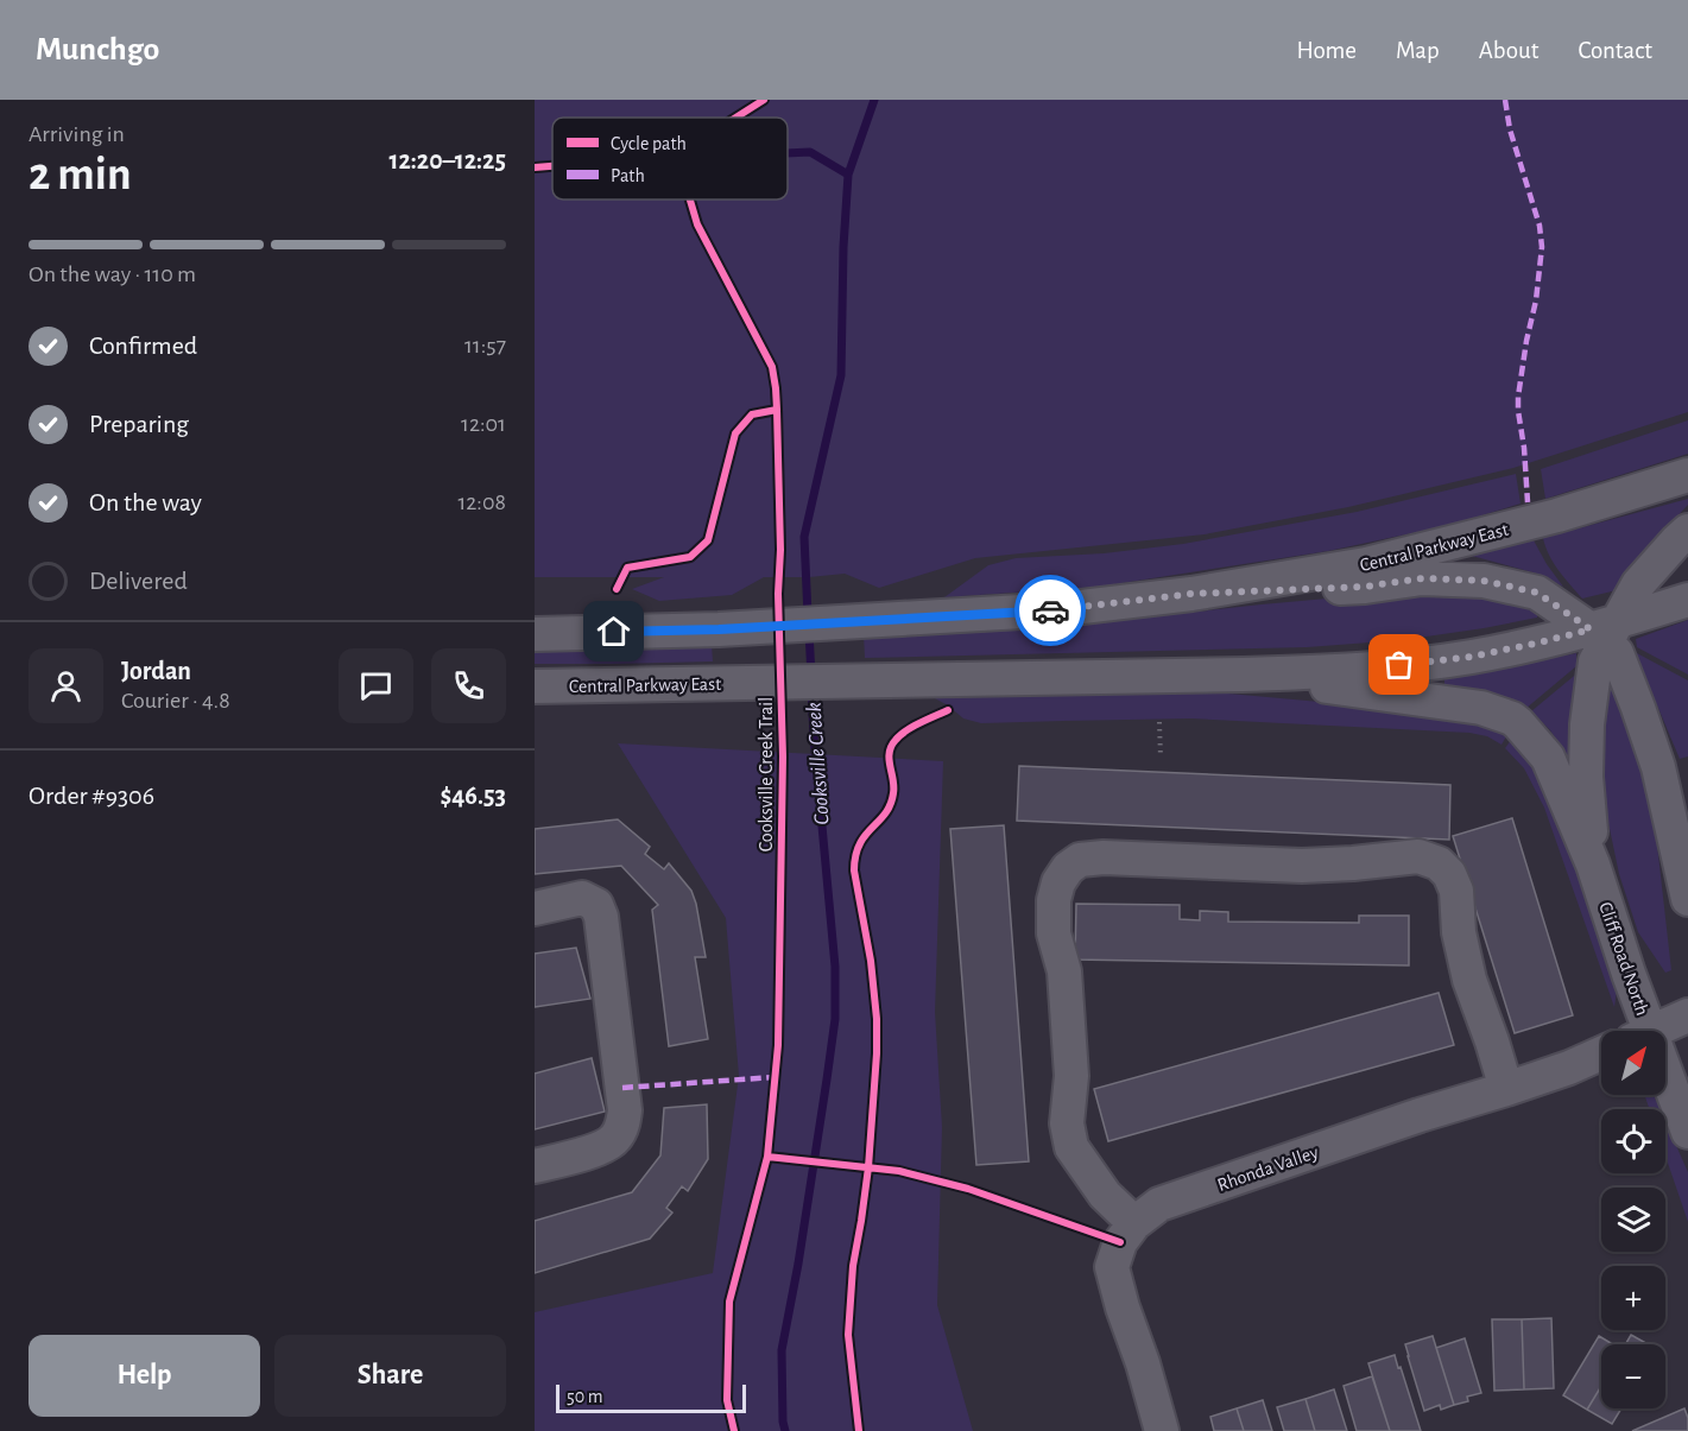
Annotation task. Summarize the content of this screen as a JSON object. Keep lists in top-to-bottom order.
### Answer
{
  "streets": {
    "street": ["Central Parkway East", "Cliff Road North", "Rhonda Valley"],
    "cycle path": ["Cooksville Creek Trail"]
  },
  "water": ["Cooksville Creek"],
  "legend": ["Cycle path", "Path"],
  "scale_bar": "50 m",
  "north": "top right",
  "page": {
    "header": "Munchgo",
    "nav": [
      "Home",
      "Map",
      "About",
      "Contact"
    ],
    "heading": ["2 min", "Arriving in", "12:20–12:25"],
    "panel": [
      "Jordan",
      "Courier · 4.8",
      "Order #9306",
      "$46.53"
    ],
    "bar": "On the way · 110 m",
    "list": [
      ["Confirmed", "11:57"],
      ["Preparing", "12:01"],
      ["On the way", "12:08"],
      "Delivered"
    ],
    "map_buttons": ["+", "−"],
    "buttons": ["Help", "Share"],
    "scale": "50 m"
  }
}
